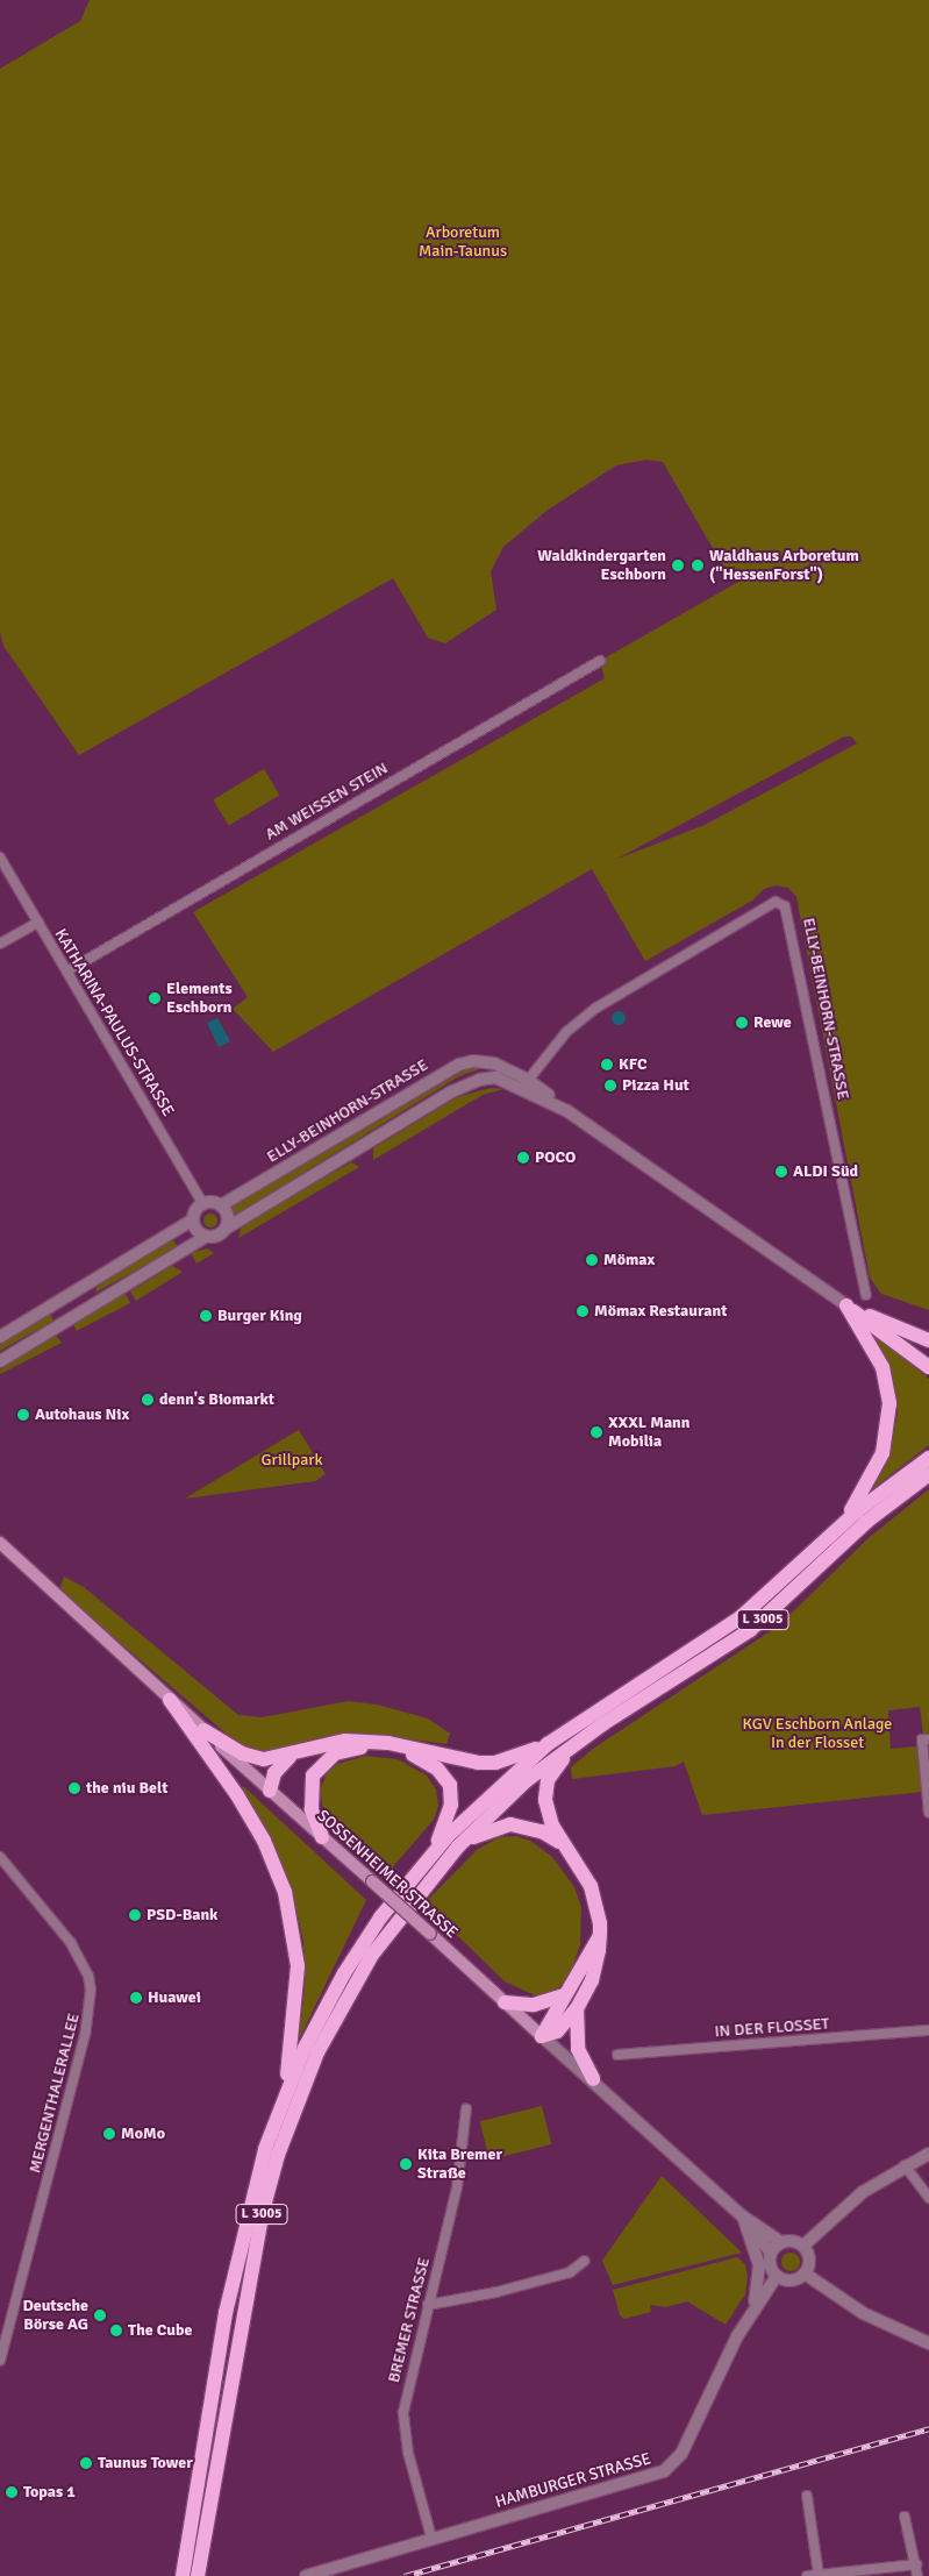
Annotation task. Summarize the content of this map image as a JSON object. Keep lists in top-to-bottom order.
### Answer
{
  "streets": {
    "highway": ["L 3005"],
    "main road": ["SOSSENHEIMER STRASSE"],
    "street": [
      "AM WEISSEN STEIN",
      "ELLY-BEINHORN-STRASSE",
      "KATHARINA-PAULUS-STRASSE",
      "IN DER FLOSSET",
      "MERGENTHALERALLEE",
      "BREMER STRASSE",
      "HAMBURGER STRASSE"
    ]
  },
  "crossings": [
    ["AM WEISSEN STEIN", "KATHARINA-PAULUS-STRASSE"],
    ["ELLY-BEINHORN-STRASSE", "KATHARINA-PAULUS-STRASSE"],
    ["SOSSENHEIMER STRASSE", "HAMBURGER STRASSE"],
    ["BREMER STRASSE", "HAMBURGER STRASSE"]
  ],
  "parks": ["Arboretum Main-Taunus", "Grillpark", "KGV Eschborn Anlage In der Flosset"],
  "places": [
    "Waldkindergarten Eschborn",
    "Waldhaus Arboretum (\"HessenForst\")",
    "Elements Eschborn",
    "Rewe",
    "KFC",
    "Pizza Hut",
    "POCO",
    "ALDI Süd",
    "Mömax",
    "Mömax Restaurant",
    "Burger King",
    "denn's Biomarkt",
    "Autohaus Nix",
    "XXXL Mann Mobilia",
    "the niu Belt",
    "PSD-Bank",
    "Huawei",
    "MoMo",
    "Kita Bremer Straße",
    "Deutsche Börse AG",
    "The Cube",
    "Taunus Tower",
    "Topas 1"
  ]
}
